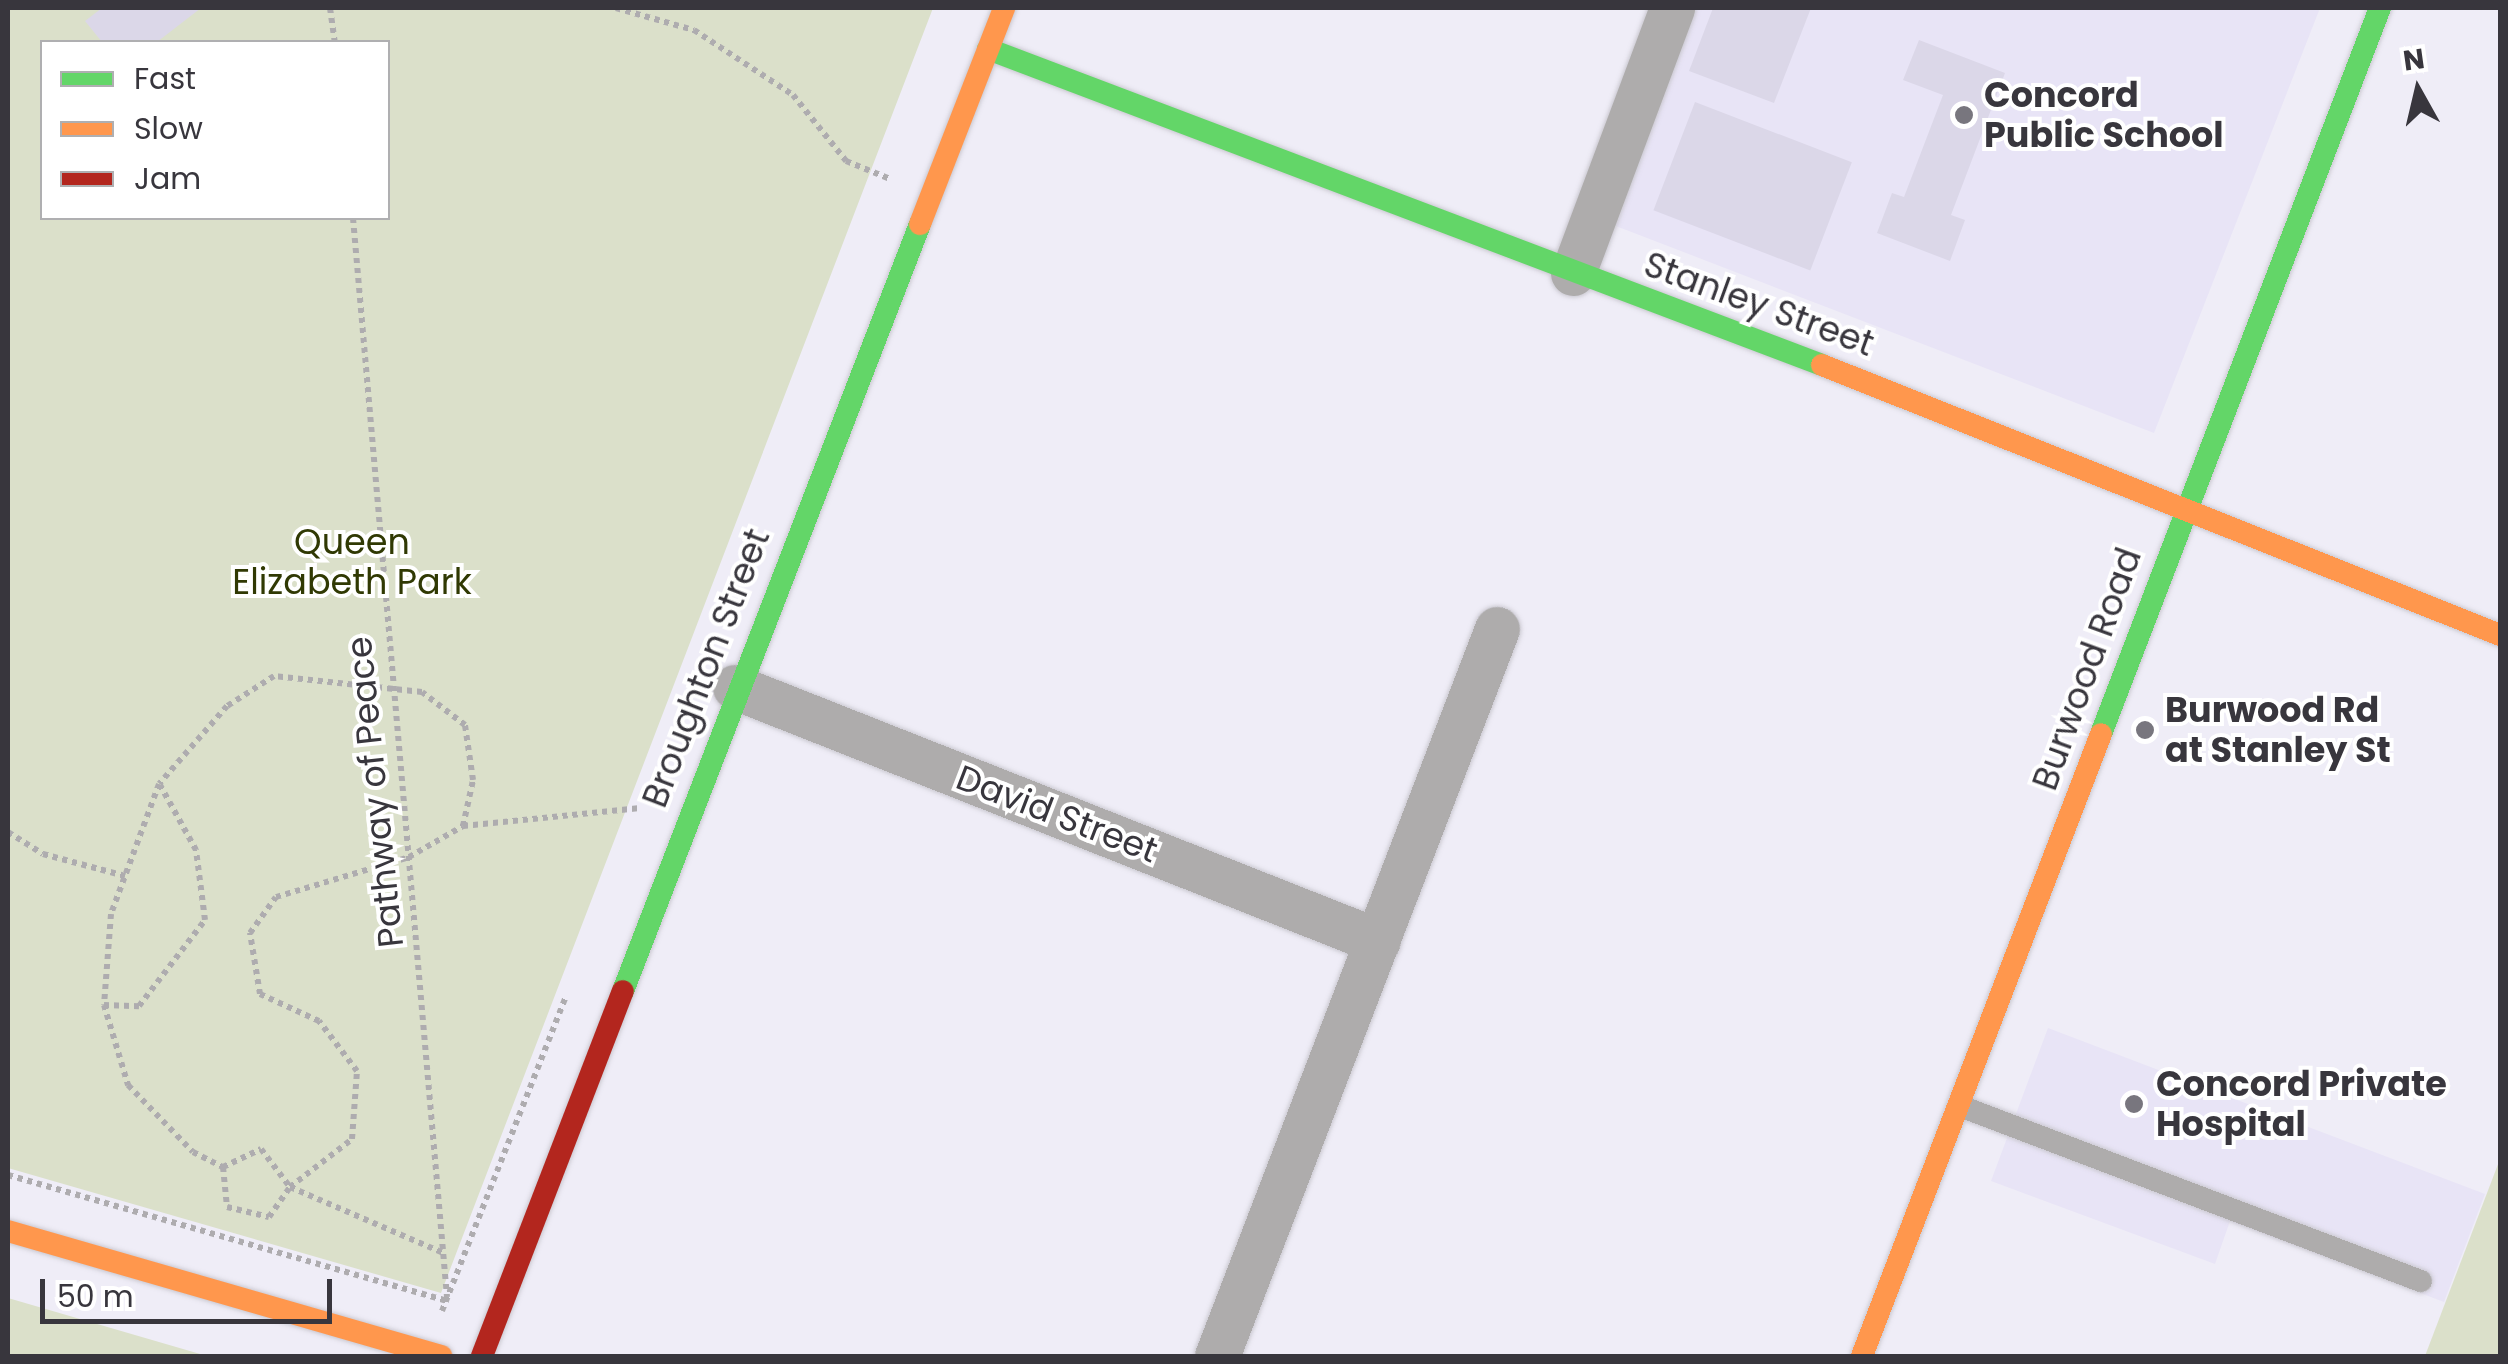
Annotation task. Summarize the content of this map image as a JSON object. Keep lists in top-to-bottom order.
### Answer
{
  "streets": {
    "street": [
      "Stanley Street",
      "Broughton Street",
      "Burwood Road",
      "David Street"
    ],
    "path": ["Pathway of Peace"]
  },
  "crossings": [
    ["Stanley Street", "Broughton Street"],
    ["Stanley Street", "Burwood Road"],
    ["Broughton Street", "David Street"]
  ],
  "parks": ["Queen Elizabeth Park"],
  "places": ["Concord Public School", "Burwood Rd at Stanley St", "Concord Private Hospital"],
  "legend": ["Fast", "Slow", "Jam"],
  "scale_bar": "50 m",
  "north": "top"
}
